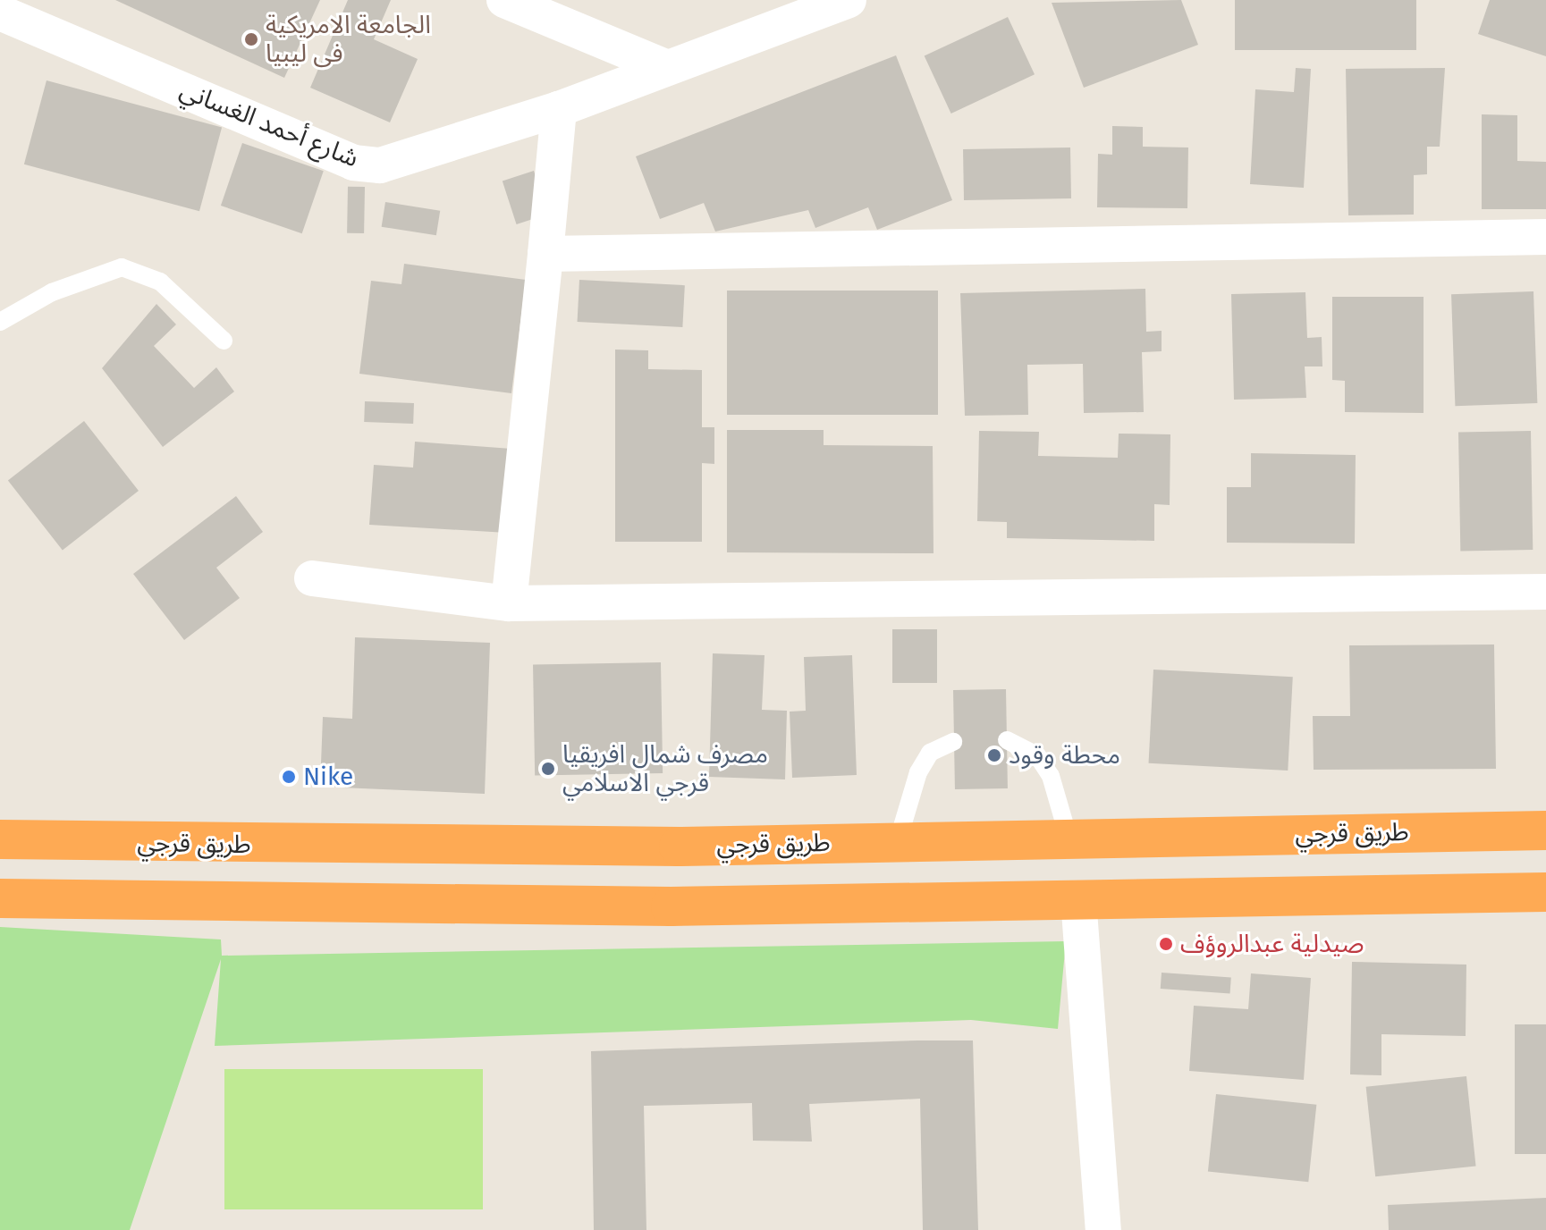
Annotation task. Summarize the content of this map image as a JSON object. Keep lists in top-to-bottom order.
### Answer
{
  "streets": {
    "highway": ["طريق قرجي"],
    "street": ["شارع أحمد الغساني"]
  },
  "places": [
    "الجامعة الامريكية فى ليبيا",
    "محطة وقود",
    "مصرف شمال افريقيا قرجي الاسلامي",
    "Nike",
    "صيدلية عبدالروؤف"
  ]
}
